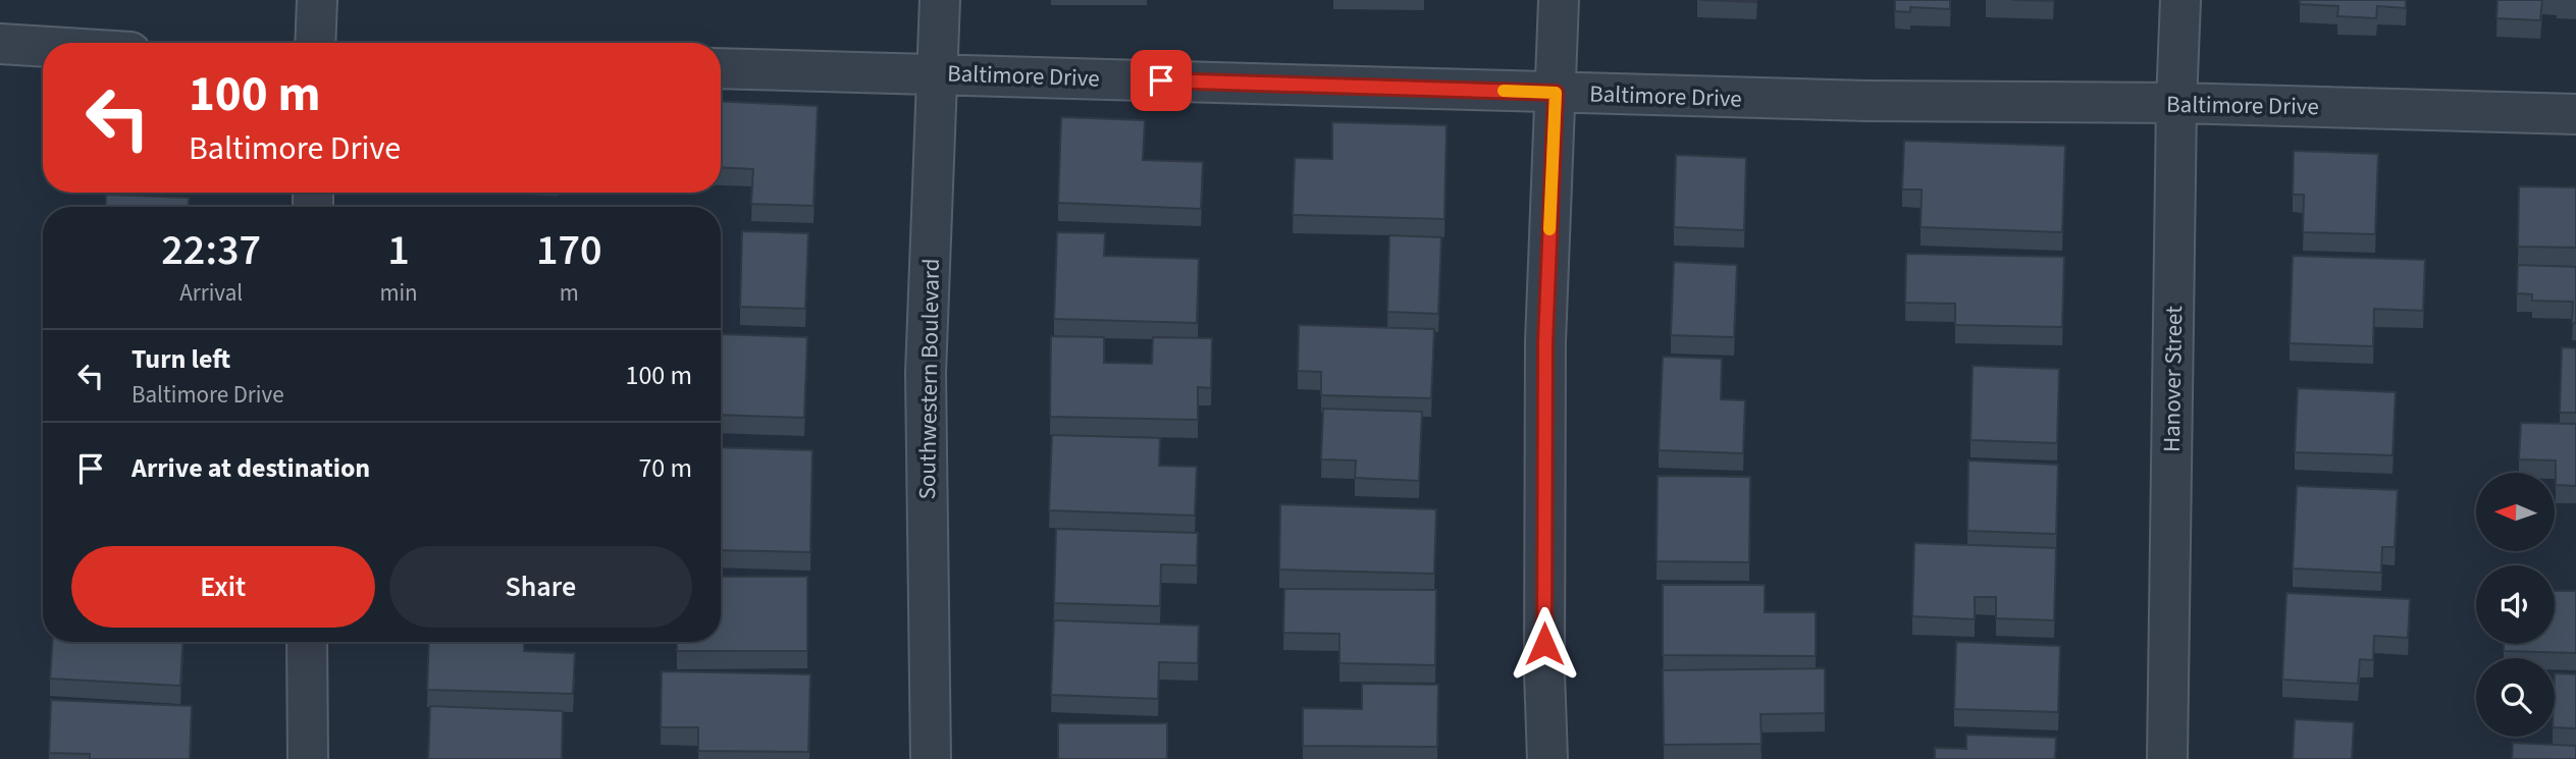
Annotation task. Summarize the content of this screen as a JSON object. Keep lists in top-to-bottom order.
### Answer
{
  "streets": {
    "street": ["Baltimore Drive", "Southwestern Boulevard", "Hanover Street"]
  },
  "crossings": [
    ["Baltimore Drive", "Southwestern Boulevard"],
    ["Baltimore Drive", "Hanover Street"]
  ],
  "north": "left",
  "page": {
    "turn": ["100 m", "Baltimore Drive"],
    "eta": [
      "22:37",
      "Arrival",
      "1",
      "min",
      "170",
      "m"
    ],
    "list": [
      {
        "name": "Turn left",
        "note": "Baltimore Drive",
        "value": "100 m"
      },
      {
        "name": "Arrive at destination",
        "value": "70 m"
      }
    ],
    "buttons": ["Exit", "Share"]
  }
}
